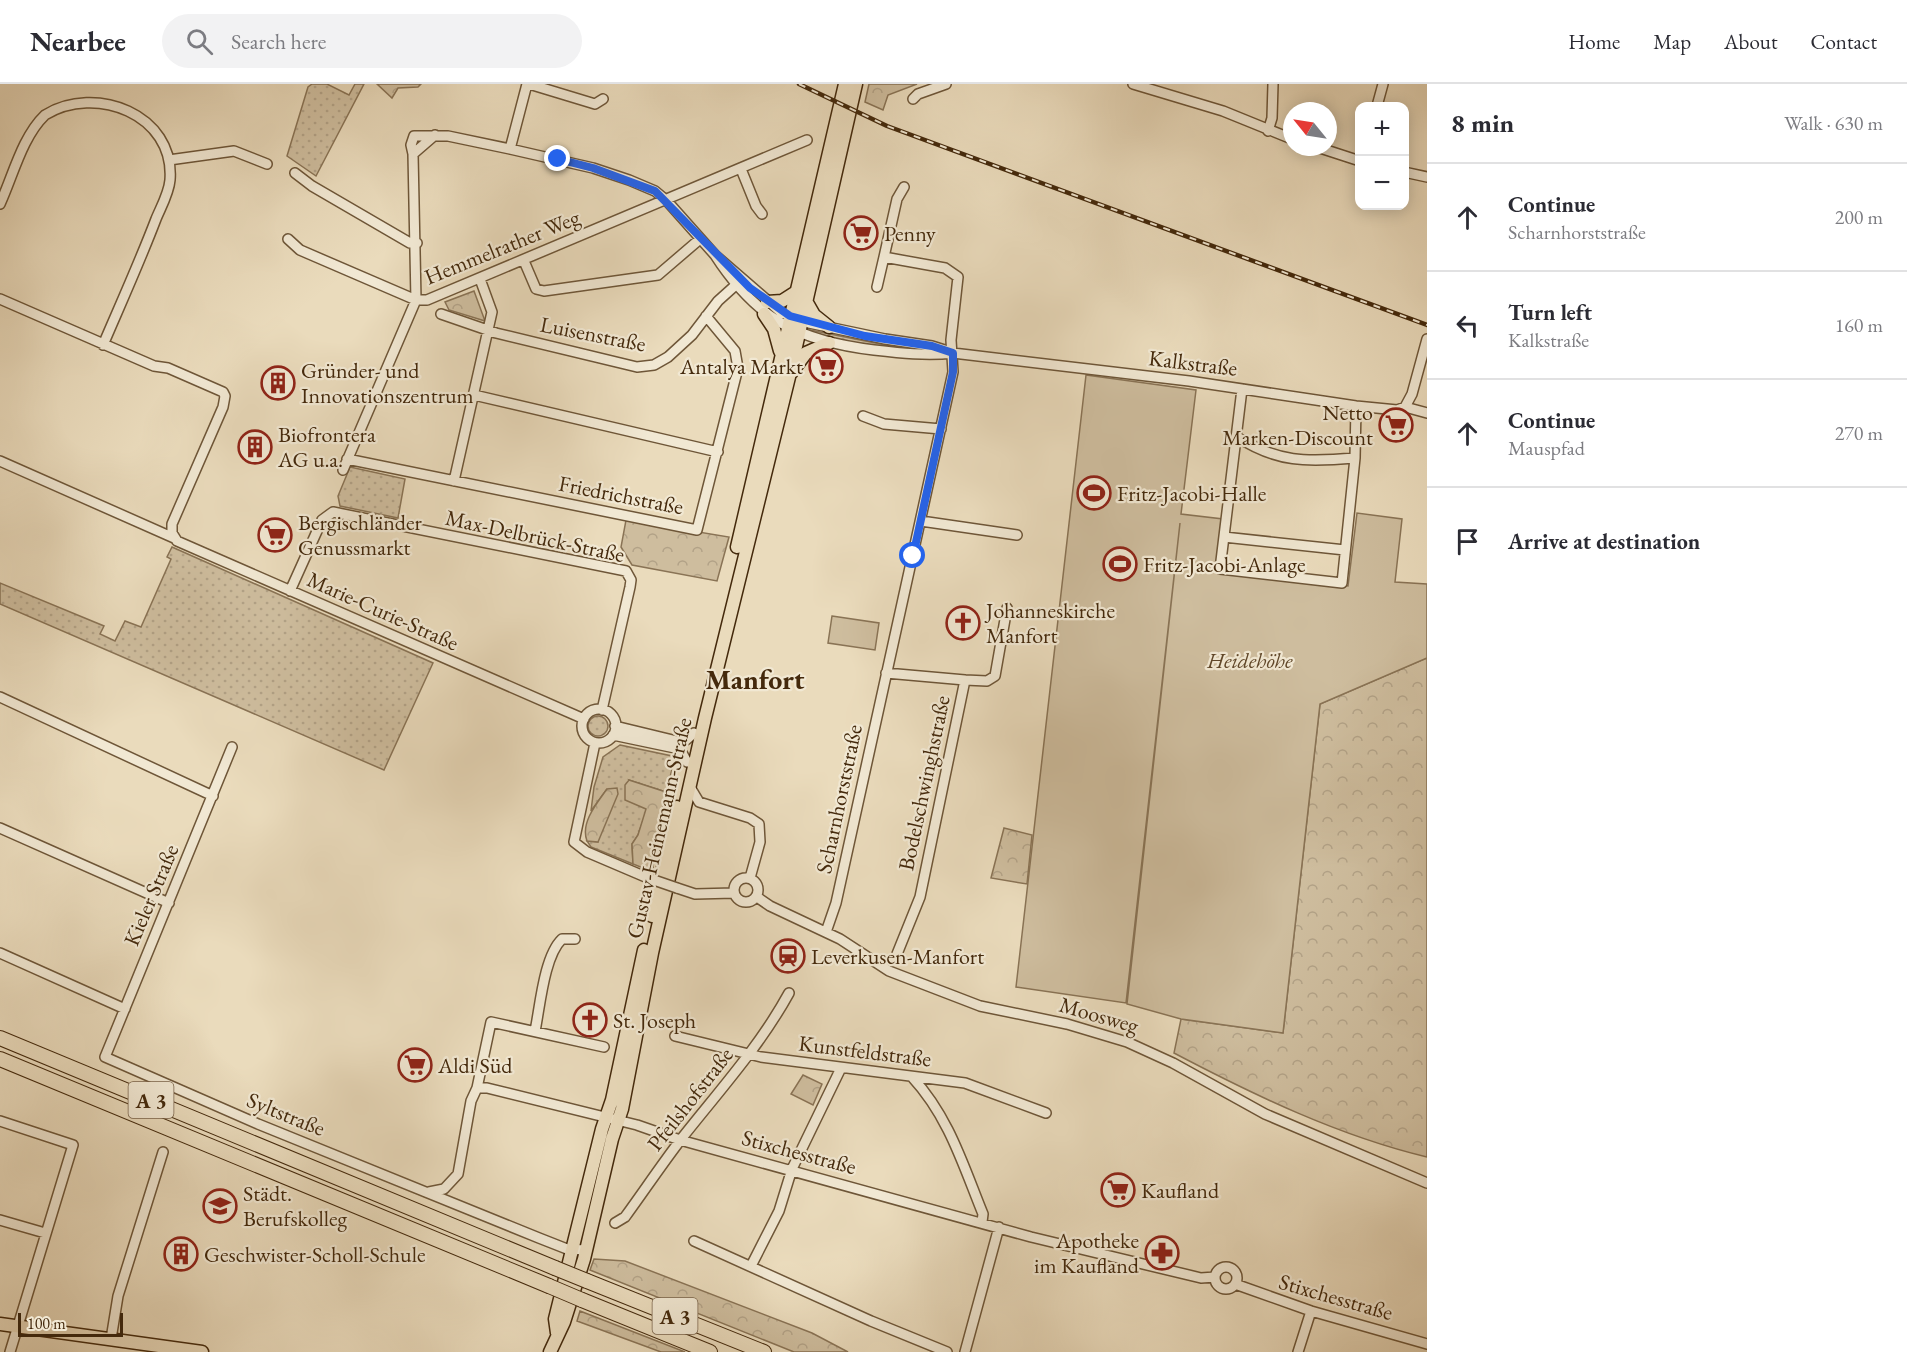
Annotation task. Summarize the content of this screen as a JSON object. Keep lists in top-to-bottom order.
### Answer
{
  "streets": {
    "highway": ["A 3"],
    "main road": ["Gustav-Heinemann-Straße"],
    "street": [
      "Hemmelrather Weg",
      "Luisenstraße",
      "Kalkstraße",
      "Friedrichstraße",
      "Max-Delbrück-Straße",
      "Marie-Curie-Straße",
      "Bodelschwinghstraße",
      "Scharnhorststraße",
      "Kieler Straße",
      "Moosweg",
      "Kunstfeldstraße",
      "Pfeilshofstraße",
      "Syltstraße",
      "Stixchesstraße"
    ]
  },
  "crossings": [
    ["Hemmelrather Weg", "Friedrichstraße"],
    ["Luisenstraße", "Friedrichstraße"],
    ["Kalkstraße", "Scharnhorststraße"],
    ["Kalkstraße", "Gustav-Heinemann-Straße"],
    ["Max-Delbrück-Straße", "Marie-Curie-Straße"],
    ["Scharnhorststraße", "Moosweg"],
    ["Gustav-Heinemann-Straße", "Syltstraße"],
    ["Gustav-Heinemann-Straße", "Stixchesstraße"],
    ["Kieler Straße", "Syltstraße"],
    ["Kunstfeldstraße", "Pfeilshofstraße"],
    ["Pfeilshofstraße", "Stixchesstraße"]
  ],
  "districts": ["Manfort"],
  "parks": ["Heidehöhe"],
  "places": {
    "supermarket": [
      "Penny",
      "Antalya Markt",
      "Netto Marken-Discount",
      "Bergischländer Genussmarkt",
      "Aldi Süd",
      "Kaufland"
    ],
    "building": ["Gründer- und Innovationszentrum", "Biofrontera AG u.a.", "Geschwister-Scholl-Schule"],
    "sports": ["Fritz-Jacobi-Halle", "Fritz-Jacobi-Anlage"],
    "church": ["Johanneskirche Manfort", "St. Joseph"],
    "station": ["Leverkusen-Manfort"],
    "school or university": ["Städt. Berufskolleg"],
    "pharmacy": ["Apotheke im Kaufland"]
  },
  "scale_bar": "100 m",
  "north": "top left",
  "page": {
    "header": "Nearbee",
    "search": "Search here",
    "nav": [
      "Home",
      "Map",
      "About",
      "Contact"
    ],
    "heading": ["8 min", "Walk · 630 m"],
    "map_buttons": ["+", "−"],
    "list": [
      ["Continue", "Scharnhorststraße", "200 m"],
      ["Turn left", "Kalkstraße", "160 m"],
      ["Continue", "Mauspfad", "270 m"],
      "Arrive at destination"
    ],
    "scale": "100 m"
  }
}
